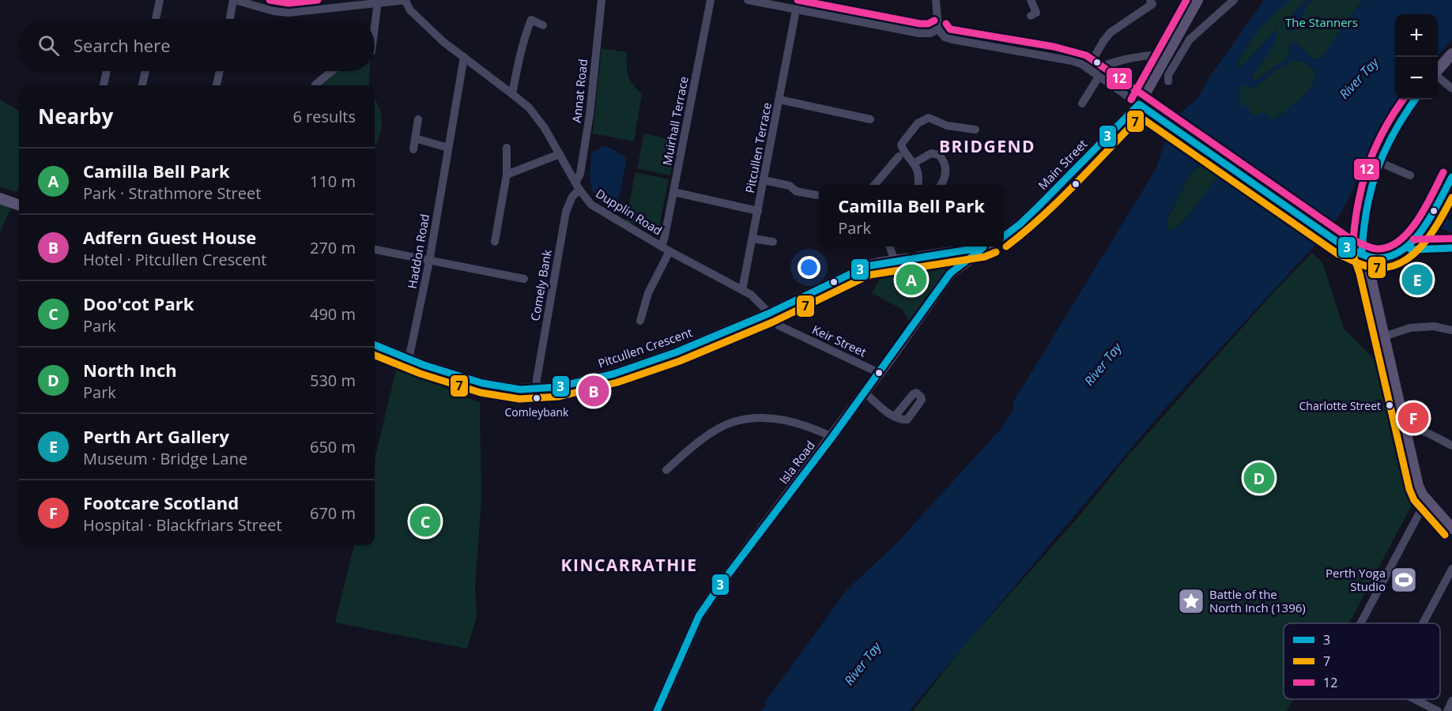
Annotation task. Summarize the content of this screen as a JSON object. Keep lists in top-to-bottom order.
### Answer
{
  "streets": {
    "main road": ["Main Street", "Pitcullen Crescent", "Isla Road"],
    "street": [
      "Annat Road",
      "Muirhall Terrace",
      "Pitcullen Terrace",
      "Dupplin Road",
      "Haddon Road",
      "Comely Bank",
      "Keir Street"
    ]
  },
  "crossings": [
    ["Annat Road", "Dupplin Road"],
    ["Annat Road", "Comely Bank"],
    ["Muirhall Terrace", "Dupplin Road"],
    ["Pitcullen Terrace", "Dupplin Road"],
    ["Dupplin Road", "Haddon Road"],
    ["Dupplin Road", "Comely Bank"],
    ["Dupplin Road", "Keir Street"],
    ["Dupplin Road", "Pitcullen Crescent"],
    ["Haddon Road", "Pitcullen Crescent"],
    ["Comely Bank", "Pitcullen Crescent"],
    ["Keir Street", "Pitcullen Crescent"],
    ["Keir Street", "Isla Road"]
  ],
  "districts": ["BRIDGEND", "KINCARRATHIE"],
  "water": ["River Tay"],
  "parks": ["The Stanners"],
  "places": {
    "other": ["Comleybank", "Charlotte Street"],
    "sports": ["Perth Yoga Studio"],
    "place": ["Battle of the North Inch (1396)"]
  },
  "lines": ["transit line 12", "transit line 3", "transit line 7"],
  "legend": ["3", "7", "12"],
  "page": {
    "map_buttons": ["+", "−"],
    "search": "Search here",
    "heading": ["Nearby", "6 results"],
    "list": [
      {
        "mark": "A",
        "name": "Camilla Bell Park",
        "note": "Park · Strathmore Street",
        "value": "110 m"
      },
      {
        "mark": "B",
        "name": "Adfern Guest House",
        "note": "Hotel · Pitcullen Crescent",
        "value": "270 m"
      },
      {
        "mark": "C",
        "name": "Doo'cot Park",
        "note": "Park",
        "value": "490 m"
      },
      {
        "mark": "D",
        "name": "North Inch",
        "note": "Park",
        "value": "530 m"
      },
      {
        "mark": "E",
        "name": "Perth Art Gallery",
        "note": "Museum · Bridge Lane",
        "value": "650 m"
      },
      {
        "mark": "F",
        "name": "Footcare Scotland",
        "note": "Hospital · Blackfriars Street",
        "value": "670 m"
      }
    ],
    "popup": ["Camilla Bell Park", "Park"],
    "pins": [
      "A",
      "E",
      "B",
      "F",
      "D",
      "C"
    ]
  }
}
